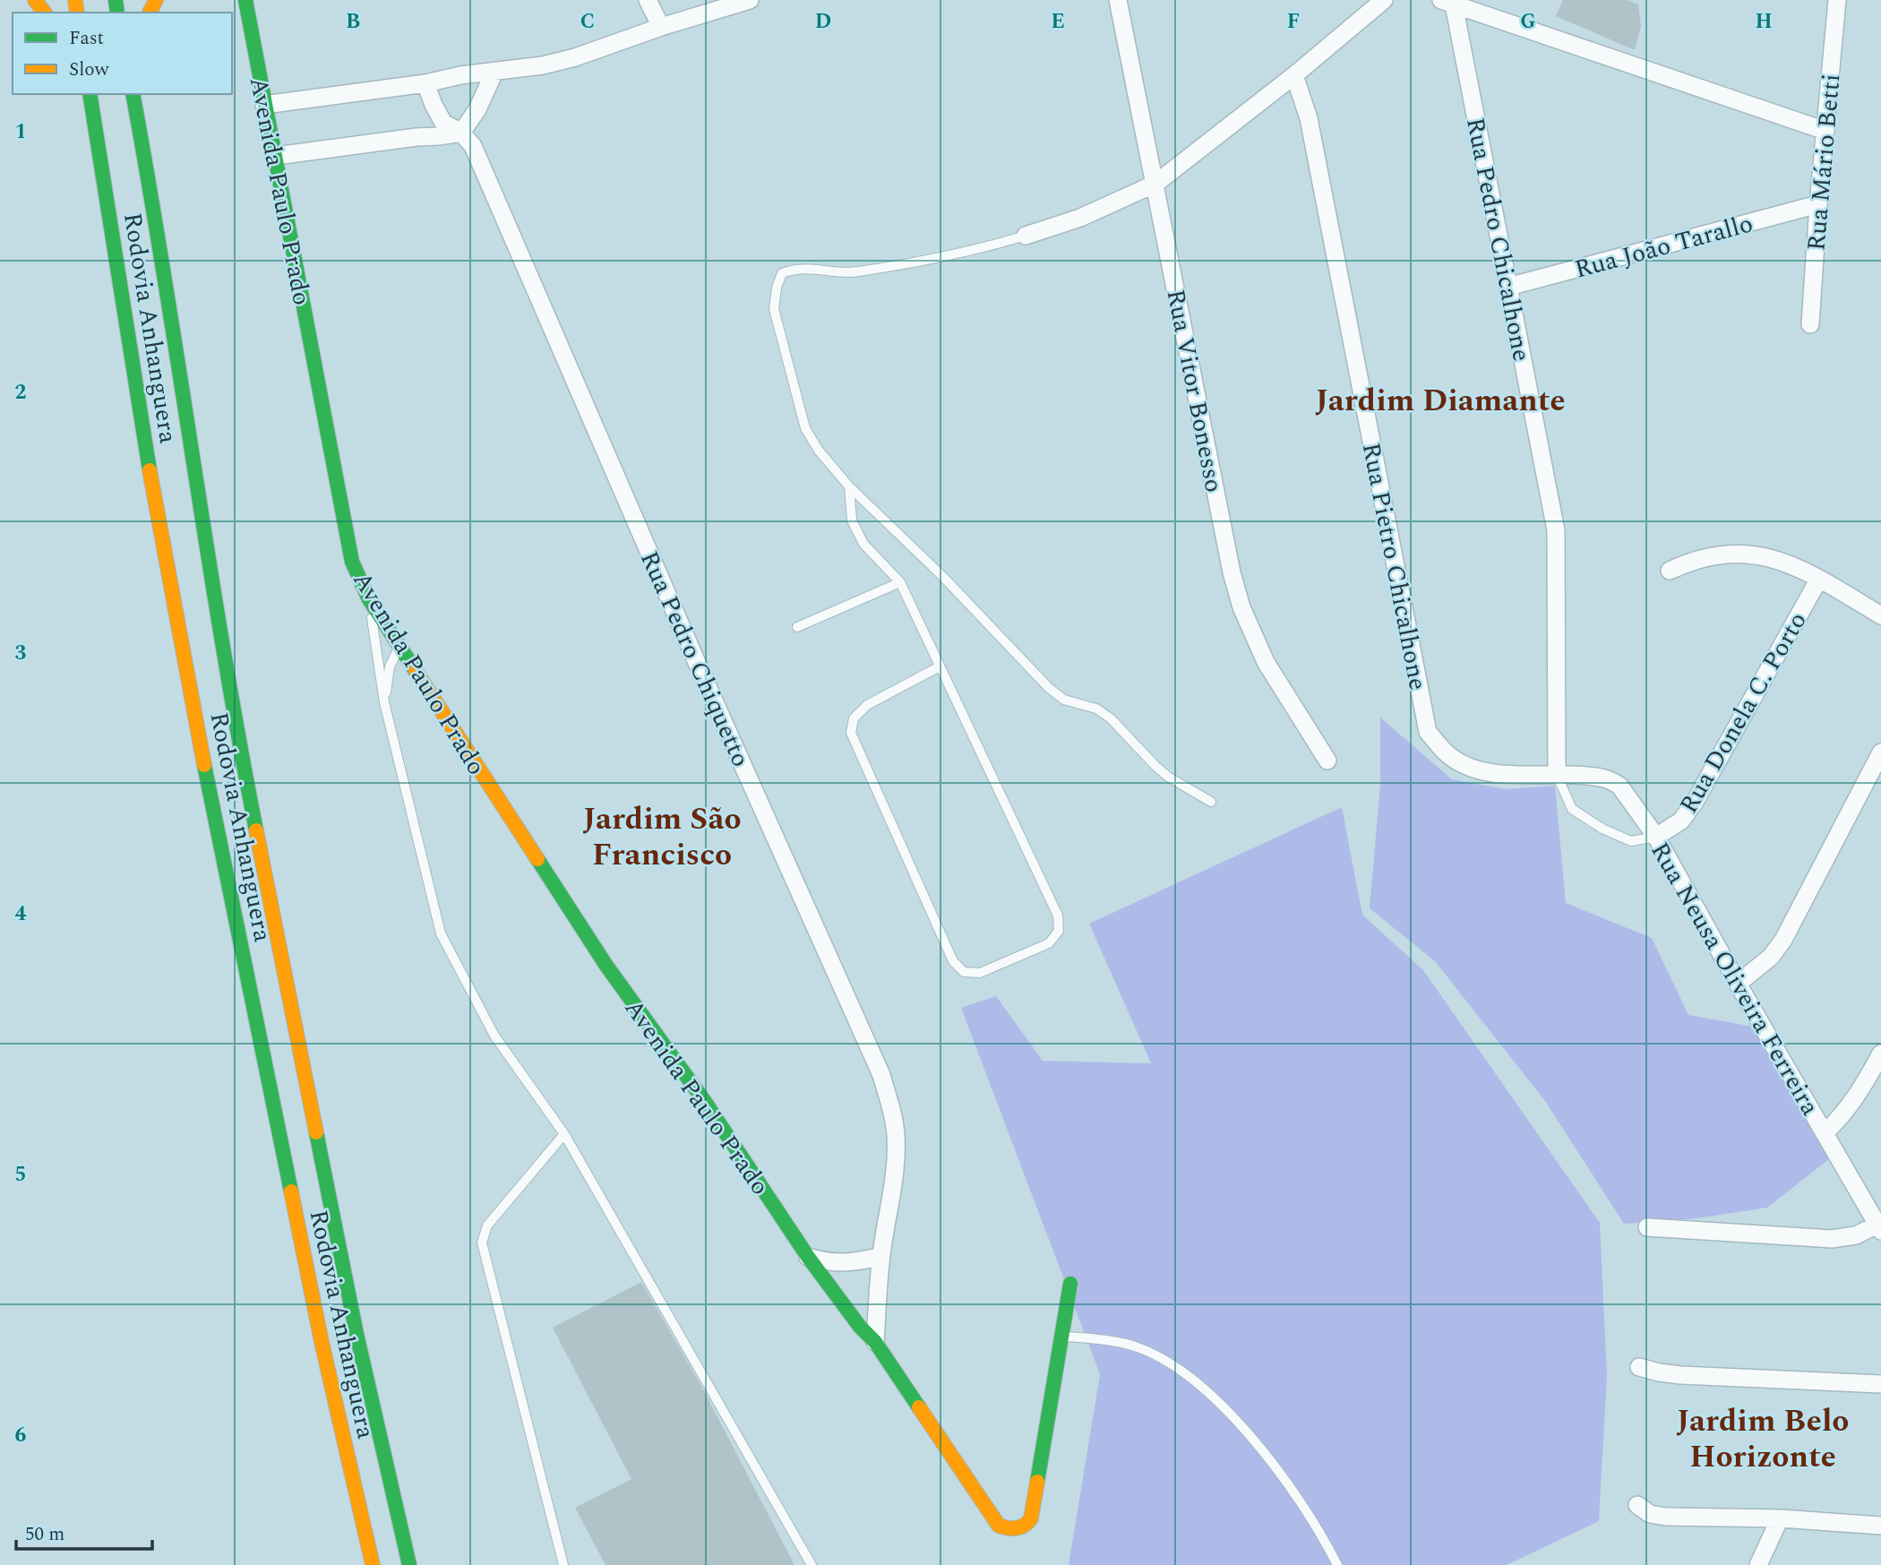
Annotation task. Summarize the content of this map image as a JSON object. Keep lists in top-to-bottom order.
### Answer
{
  "streets": {
    "main road": ["Avenida Paulo Prado", "Rodovia Anhanguera"],
    "street": [
      "Rua Mário Betti",
      "Rua Pedro Chicalhone",
      "Rua João Tarallo",
      "Rua Vitor Bonesso",
      "Rua Pietro Chicalhone",
      "Rua Pedro Chiquetto",
      "Rua Donela C. Porto",
      "Rua Neusa Oliveira Ferreira"
    ]
  },
  "crossings": [
    ["Rua Mário Betti", "Rua João Tarallo"],
    ["Avenida Paulo Prado", "Rua Pedro Chiquetto"],
    ["Rua Pedro Chicalhone", "Rua João Tarallo"],
    ["Rua Pedro Chicalhone", "Rua Pietro Chicalhone"],
    ["Rua Pedro Chicalhone", "Rua Neusa Oliveira Ferreira"],
    ["Rua Pietro Chicalhone", "Rua Neusa Oliveira Ferreira"],
    ["Rua Donela C. Porto", "Rua Neusa Oliveira Ferreira"]
  ],
  "districts": ["Jardim Diamante", "Jardim São Francisco", "Jardim Belo Horizonte"],
  "legend": ["Fast", "Slow"],
  "scale_bar": "50 m",
  "grid": {
    "columns": [
      "B",
      "C",
      "D",
      "E",
      "F",
      "G",
      "H"
    ],
    "rows": [
      "1",
      "2",
      "3",
      "4",
      "5",
      "6"
    ]
  }
}
